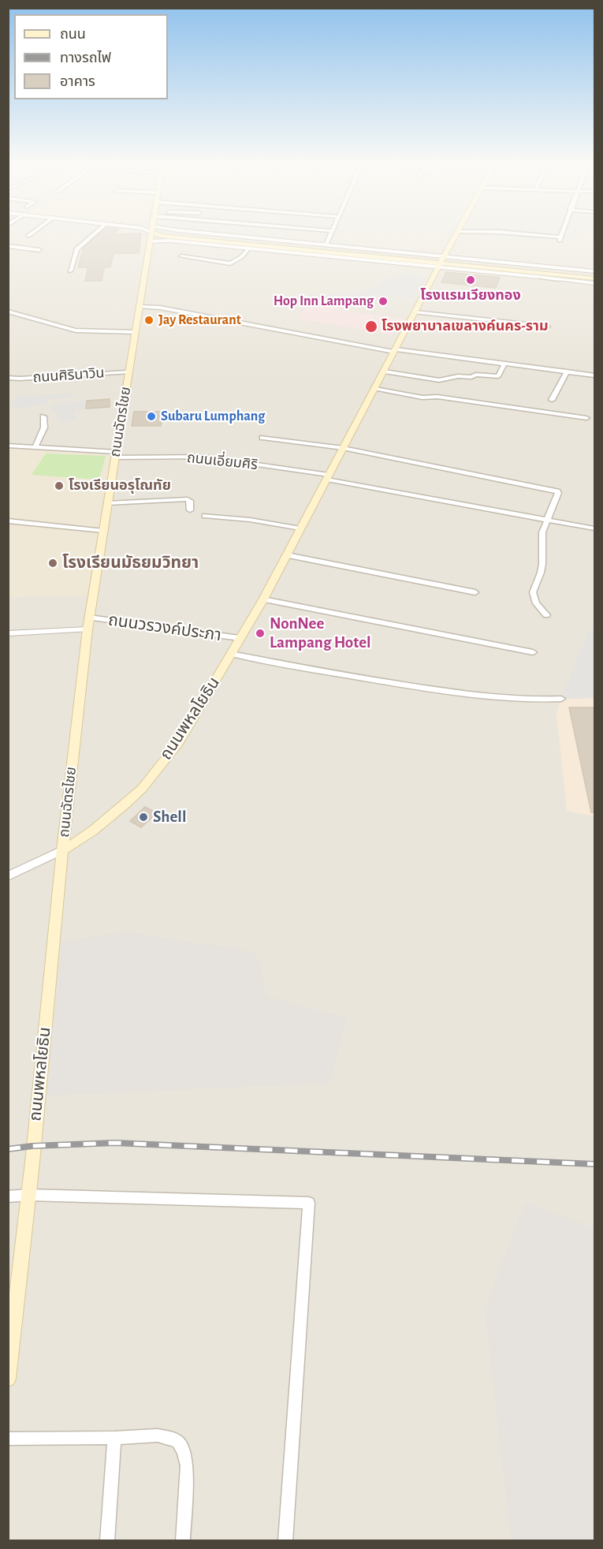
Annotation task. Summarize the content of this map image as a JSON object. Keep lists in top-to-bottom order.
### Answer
{
  "streets": {
    "main road": ["ถนนฉัตรไชย", "ถนนพหลโยธิน"],
    "street": ["ถนนศิรินาวิน", "ถนนเอี่ยมศิริ", "ถนนวรวงค์ประภา"]
  },
  "crossings": [
    ["ถนนศิรินาวิน", "ถนนฉัตรไชย"],
    ["ถนนฉัตรไชย", "ถนนเอี่ยมศิริ"],
    ["ถนนฉัตรไชย", "ถนนวรวงค์ประภา"],
    ["ถนนฉัตรไชย", "ถนนพหลโยธิน"],
    ["ถนนเอี่ยมศิริ", "ถนนพหลโยธิน"],
    ["ถนนวรวงค์ประภา", "ถนนพหลโยธิน"]
  ],
  "places": [
    "โรงแรมเวียงทอง",
    "Hop Inn Lampang",
    "Jay Restaurant",
    "โรงพยาบาลเขลางค์นคร-ราม",
    "Subaru Lumphang",
    "โรงเรียนอรุโณทัย",
    "โรงเรียนมัธยมวิทยา",
    "NonNee Lampang Hotel",
    "Shell"
  ],
  "legend": ["ถนน", "ทางรถไฟ", "อาคาร"]
}
